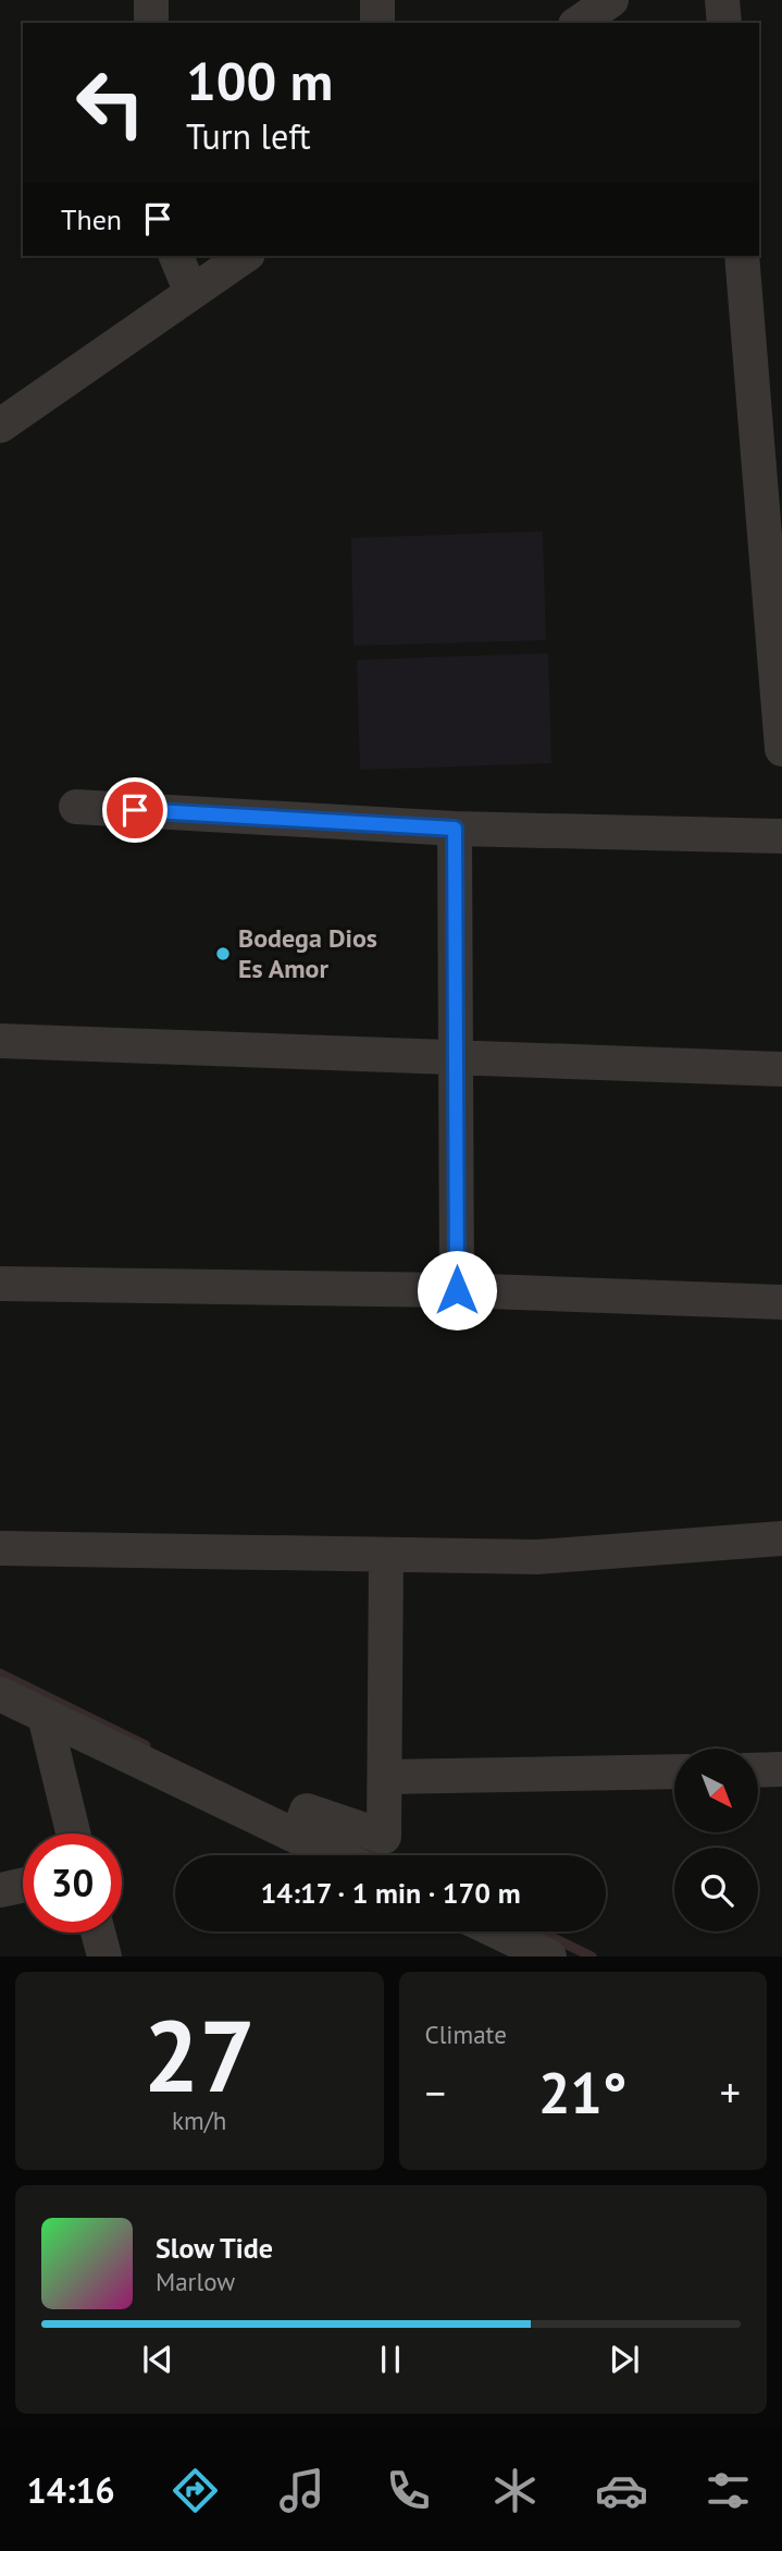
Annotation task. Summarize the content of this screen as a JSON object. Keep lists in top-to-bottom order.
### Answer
{
  "places": ["Bodega Dios Es Amor"],
  "north": "bottom right",
  "page": {
    "turn": ["100 m", "Turn left"],
    "then": "Then",
    "limit": "30",
    "trip": "14:17 · 1 min · 170 m",
    "tile": [
      ["27", "km/h"],
      "Climate"
    ],
    "heat": ["−", "21°", "+"],
    "song": ["Slow Tide", "Marlow"],
    "tabs": "14:16"
  }
}
